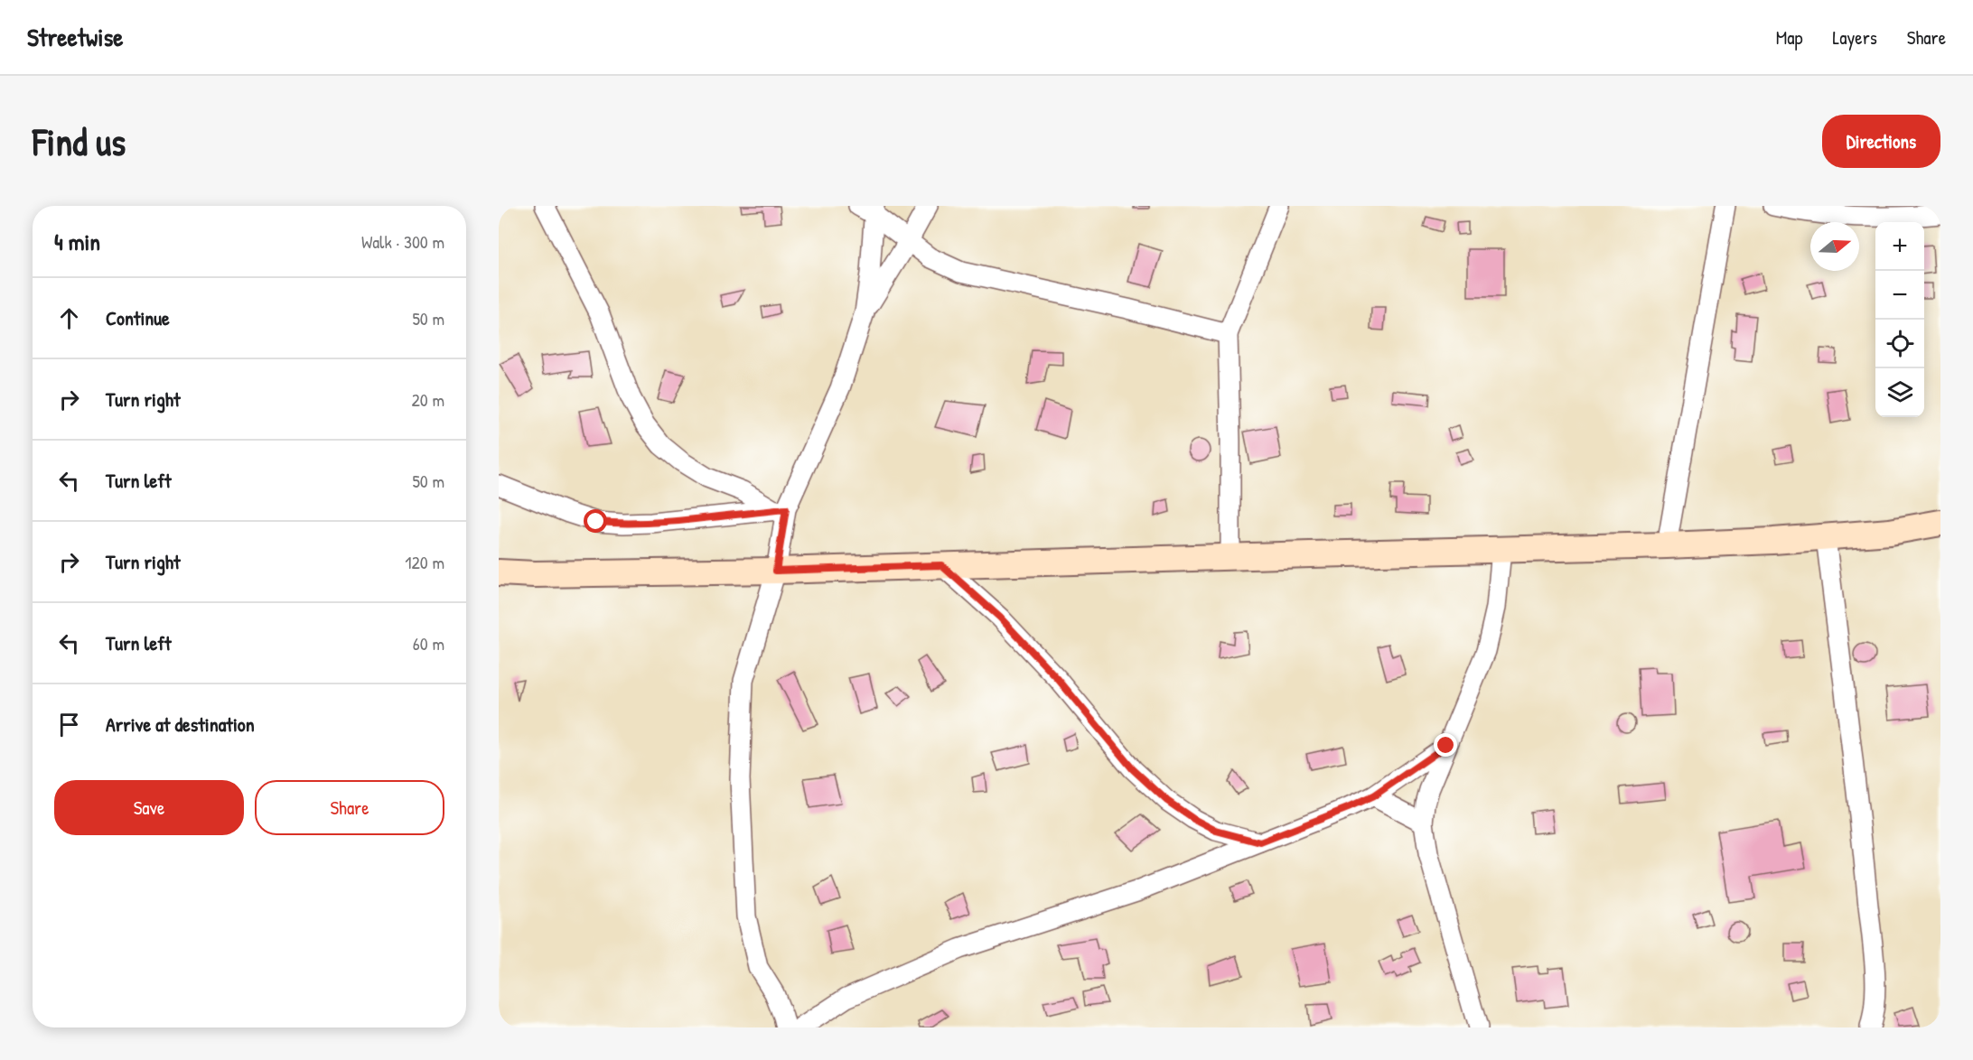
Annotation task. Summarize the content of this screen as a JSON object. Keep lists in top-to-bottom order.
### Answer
{
  "north": "right",
  "page": {
    "header": "Streetwise",
    "nav": ["Map", "Layers", "Share"],
    "buttons": [
      "Directions",
      ["Save", "Share"]
    ],
    "title": "Find us",
    "heading": ["4 min", "Walk · 300 m"],
    "map_buttons": ["+", "−"],
    "list": [
      ["Continue", "50 m"],
      ["Turn right", "20 m"],
      ["Turn left", "50 m"],
      ["Turn right", "120 m"],
      ["Turn left", "60 m"],
      "Arrive at destination"
    ]
  }
}
